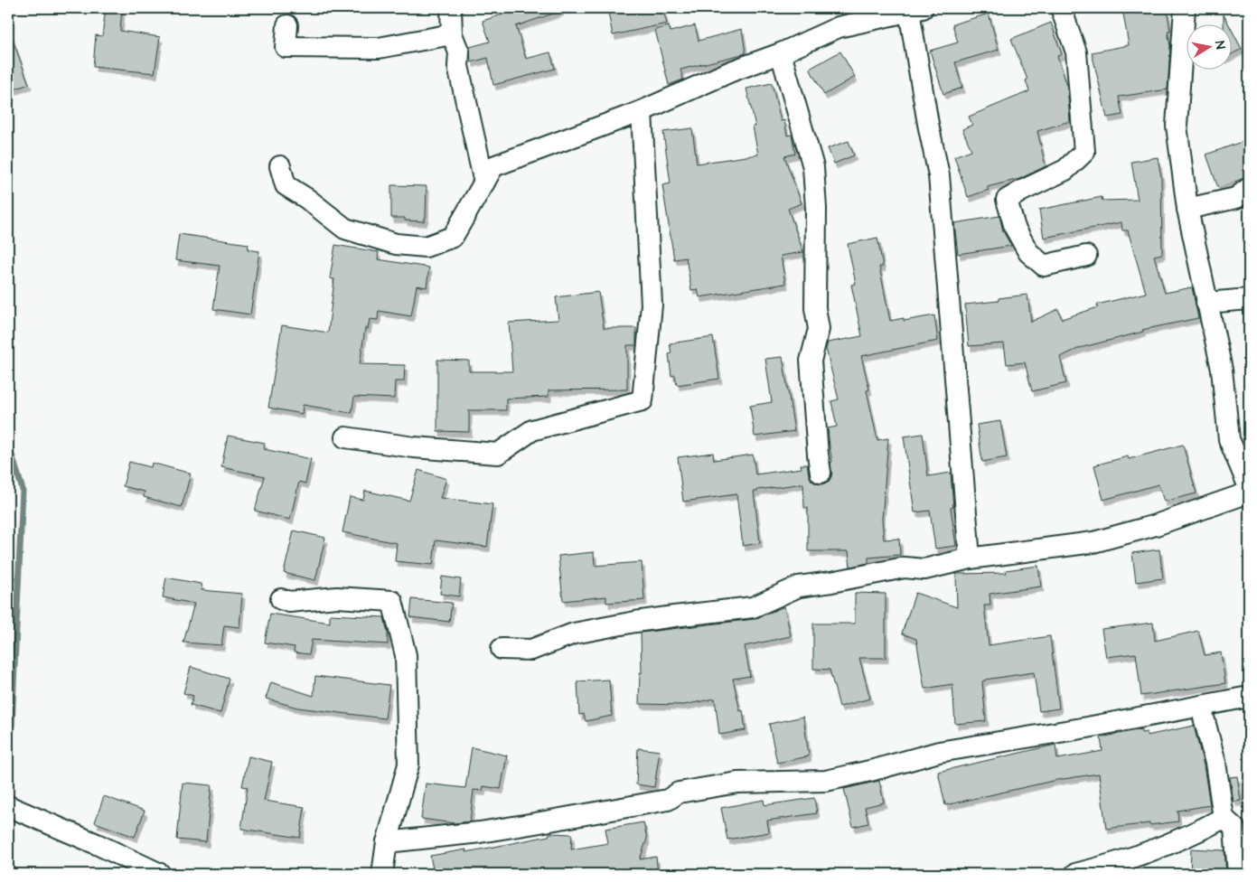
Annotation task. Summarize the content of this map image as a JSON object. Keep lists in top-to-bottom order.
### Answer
{
  "north": "right"
}
